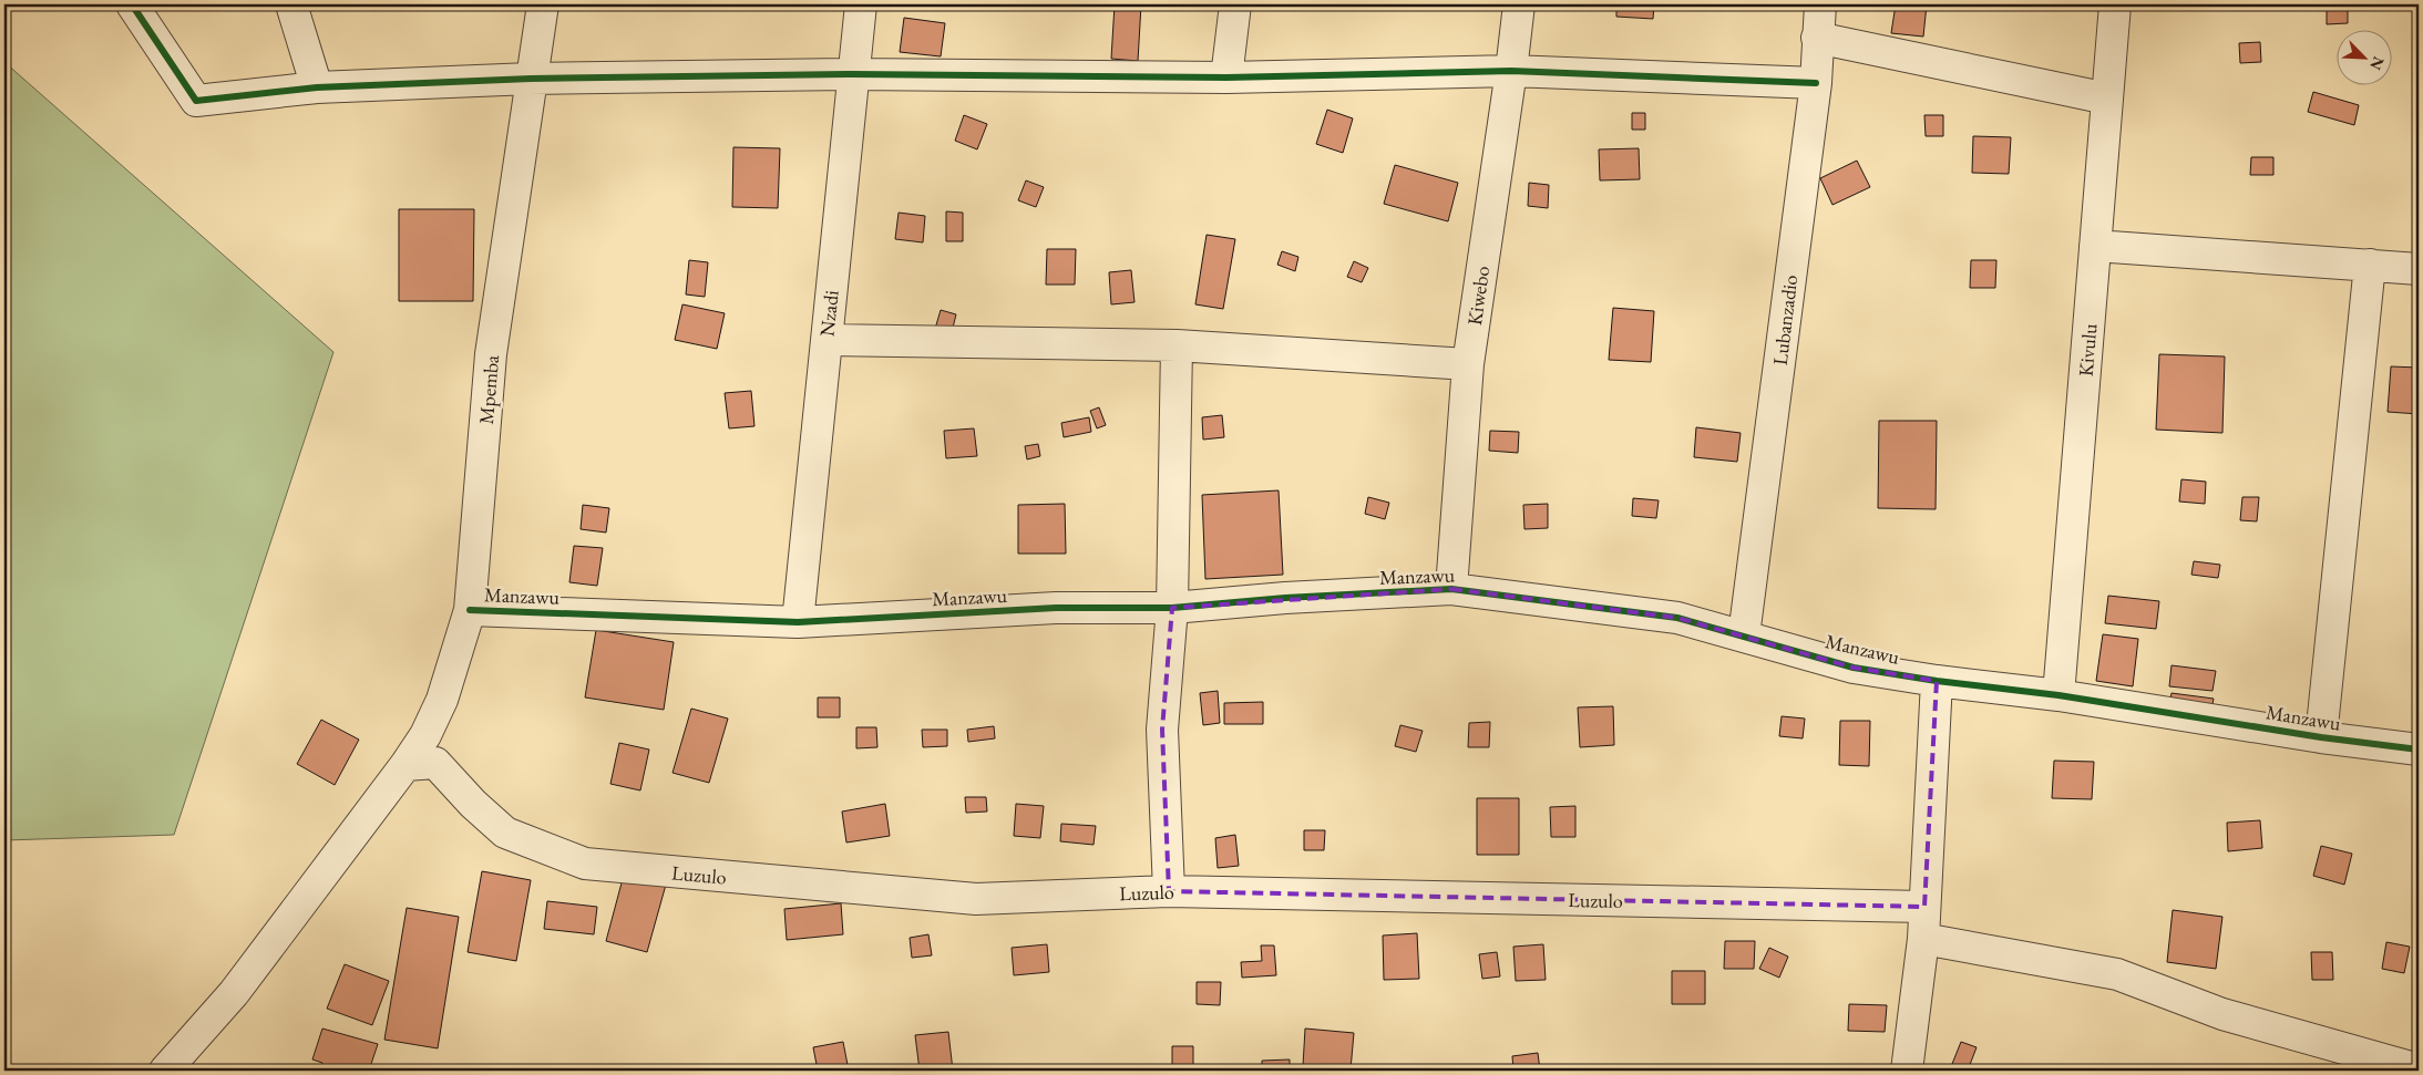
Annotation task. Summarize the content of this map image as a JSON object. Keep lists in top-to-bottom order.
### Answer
{
  "streets": {
    "street": [
      "Kiwebo",
      "Nzadi",
      "Lubanzadio",
      "Kivulu",
      "Mpemba",
      "Manzawu",
      "Luzulo"
    ]
  },
  "crossings": [
    ["Kiwebo", "Manzawu"],
    ["Nzadi", "Manzawu"],
    ["Lubanzadio", "Manzawu"],
    ["Kivulu", "Manzawu"],
    ["Mpemba", "Manzawu"],
    ["Mpemba", "Luzulo"]
  ],
  "north": "bottom right"
}
